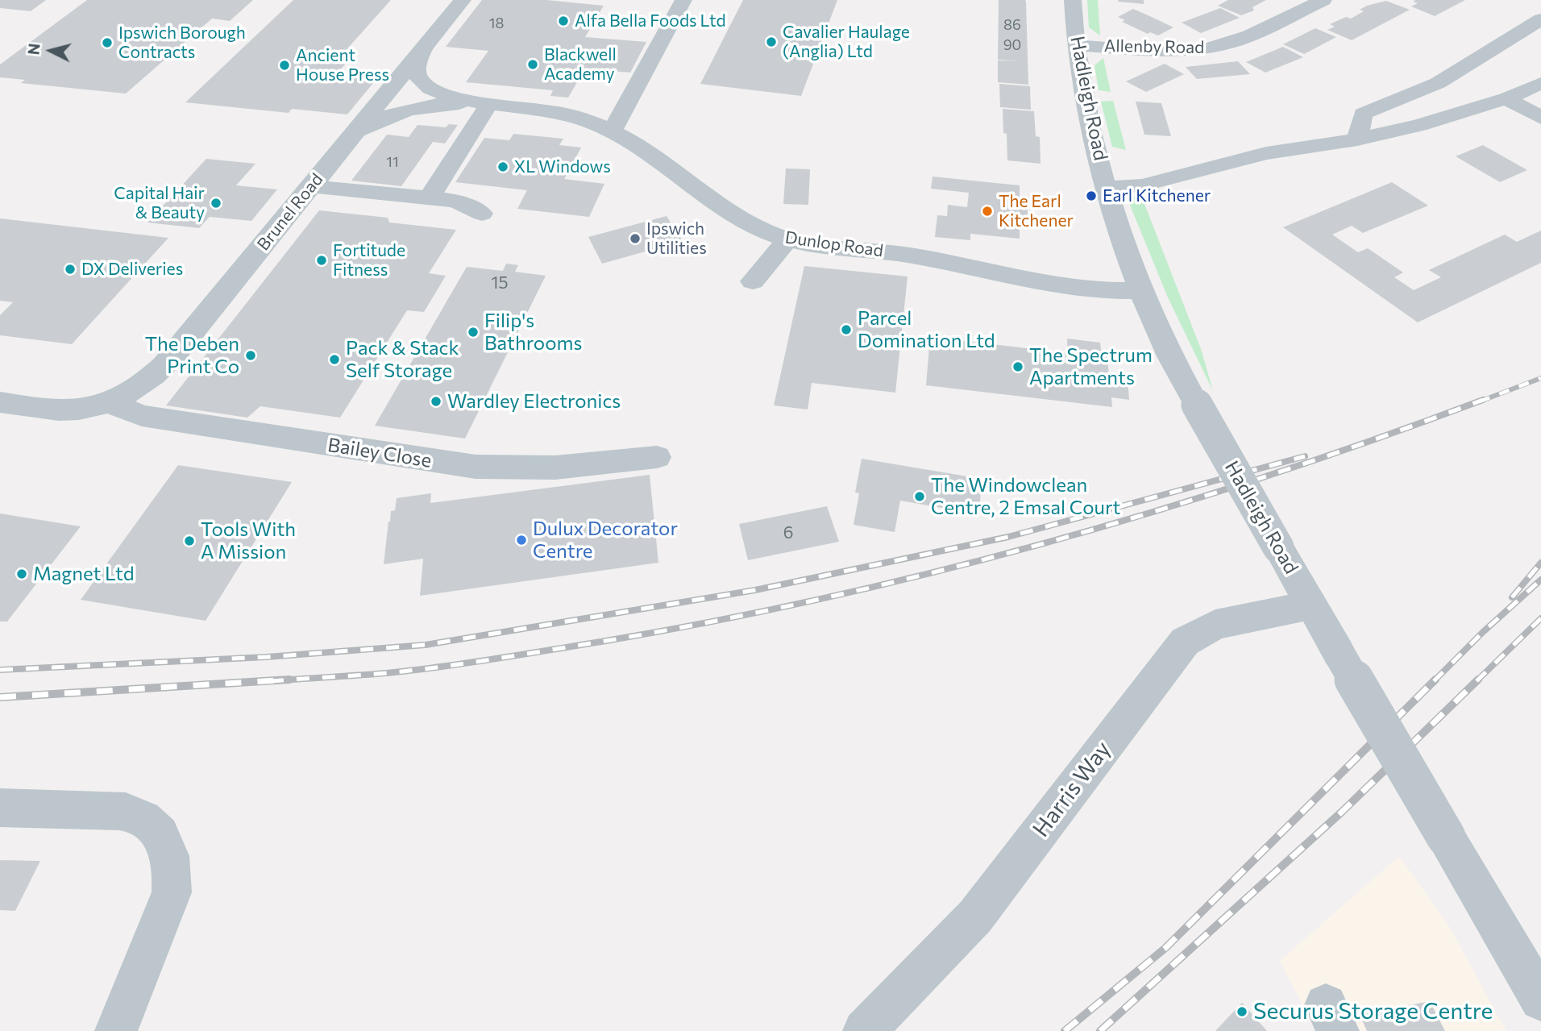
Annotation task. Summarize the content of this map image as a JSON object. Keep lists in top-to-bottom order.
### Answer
{
  "streets": {
    "street": [
      "Allenby Road",
      "Hadleigh Road",
      "Brunel Road",
      "Dunlop Road",
      "Bailey Close",
      "Harris Way"
    ]
  },
  "crossings": [
    ["Allenby Road", "Hadleigh Road"],
    ["Hadleigh Road", "Dunlop Road"],
    ["Hadleigh Road", "Harris Way"],
    ["Brunel Road", "Dunlop Road"],
    ["Brunel Road", "Bailey Close"]
  ],
  "places": [
    "Alfa Bella Foods Ltd",
    "Cavalier Haulage (Anglia) Ltd",
    "Ipswich Borough Contracts",
    "Blackwell Academy",
    "Ancient House Press",
    "XL Windows",
    "Earl Kitchener",
    "Capital Hair & Beauty",
    "The Earl Kitchener",
    "Ipswich Utilities",
    "Fortitude Fitness",
    "DX Deliveries",
    "Parcel Domination Ltd",
    "Filip's Bathrooms",
    "The Deben Print Co",
    "Pack & Stack Self Storage",
    "The Spectrum Apartments",
    "Wardley Electronics",
    "The Windowclean Centre, 2 Emsal Court",
    "Dulux Decorator Centre",
    "Tools With A Mission",
    "Magnet Ltd",
    "Securus Storage Centre"
  ],
  "house_numbers": [
    "18",
    "86",
    "90",
    "11",
    "15",
    "6"
  ],
  "north": "left"
}
